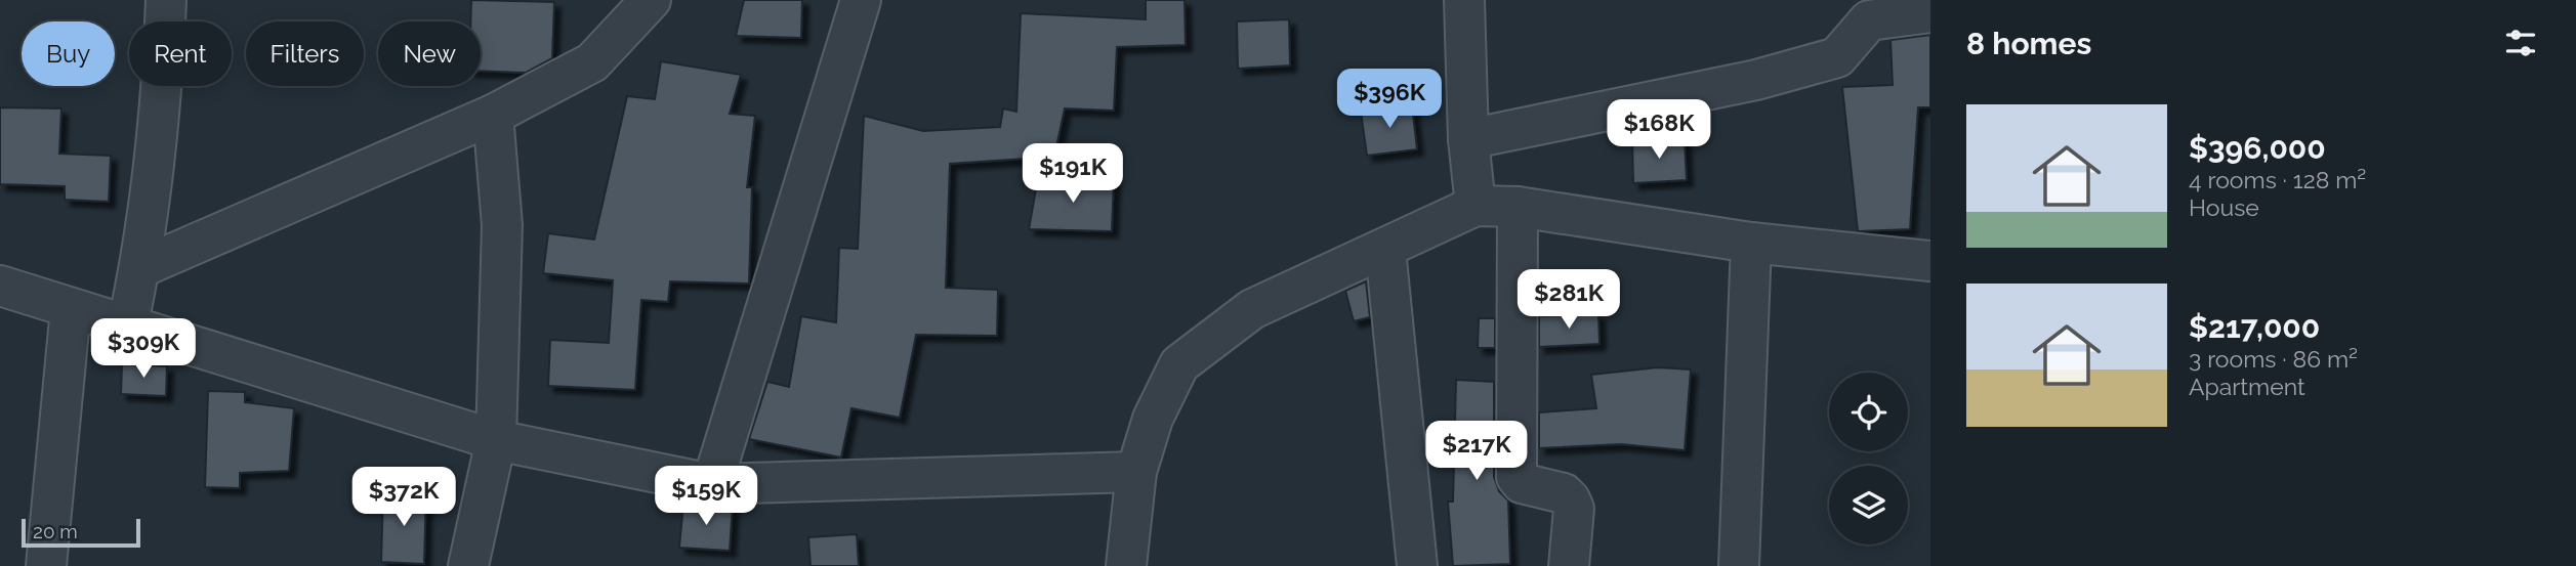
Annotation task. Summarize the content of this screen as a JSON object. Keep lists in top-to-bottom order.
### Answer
{
  "scale_bar": "20 m",
  "page": {
    "heading": "8 homes",
    "chip": [
      "Buy",
      "Rent",
      "Filters",
      "New"
    ],
    "price": [
      "$396K",
      "$168K",
      "$191K",
      "$281K",
      "$309K",
      "$217K",
      "$159K",
      "$372K"
    ],
    "list": [
      {
        "name": "$396,000",
        "note": "4 rooms · 128 m² · House"
      },
      {
        "name": "$217,000",
        "note": "3 rooms · 86 m² · Apartment"
      }
    ],
    "scale": "20 m"
  }
}
